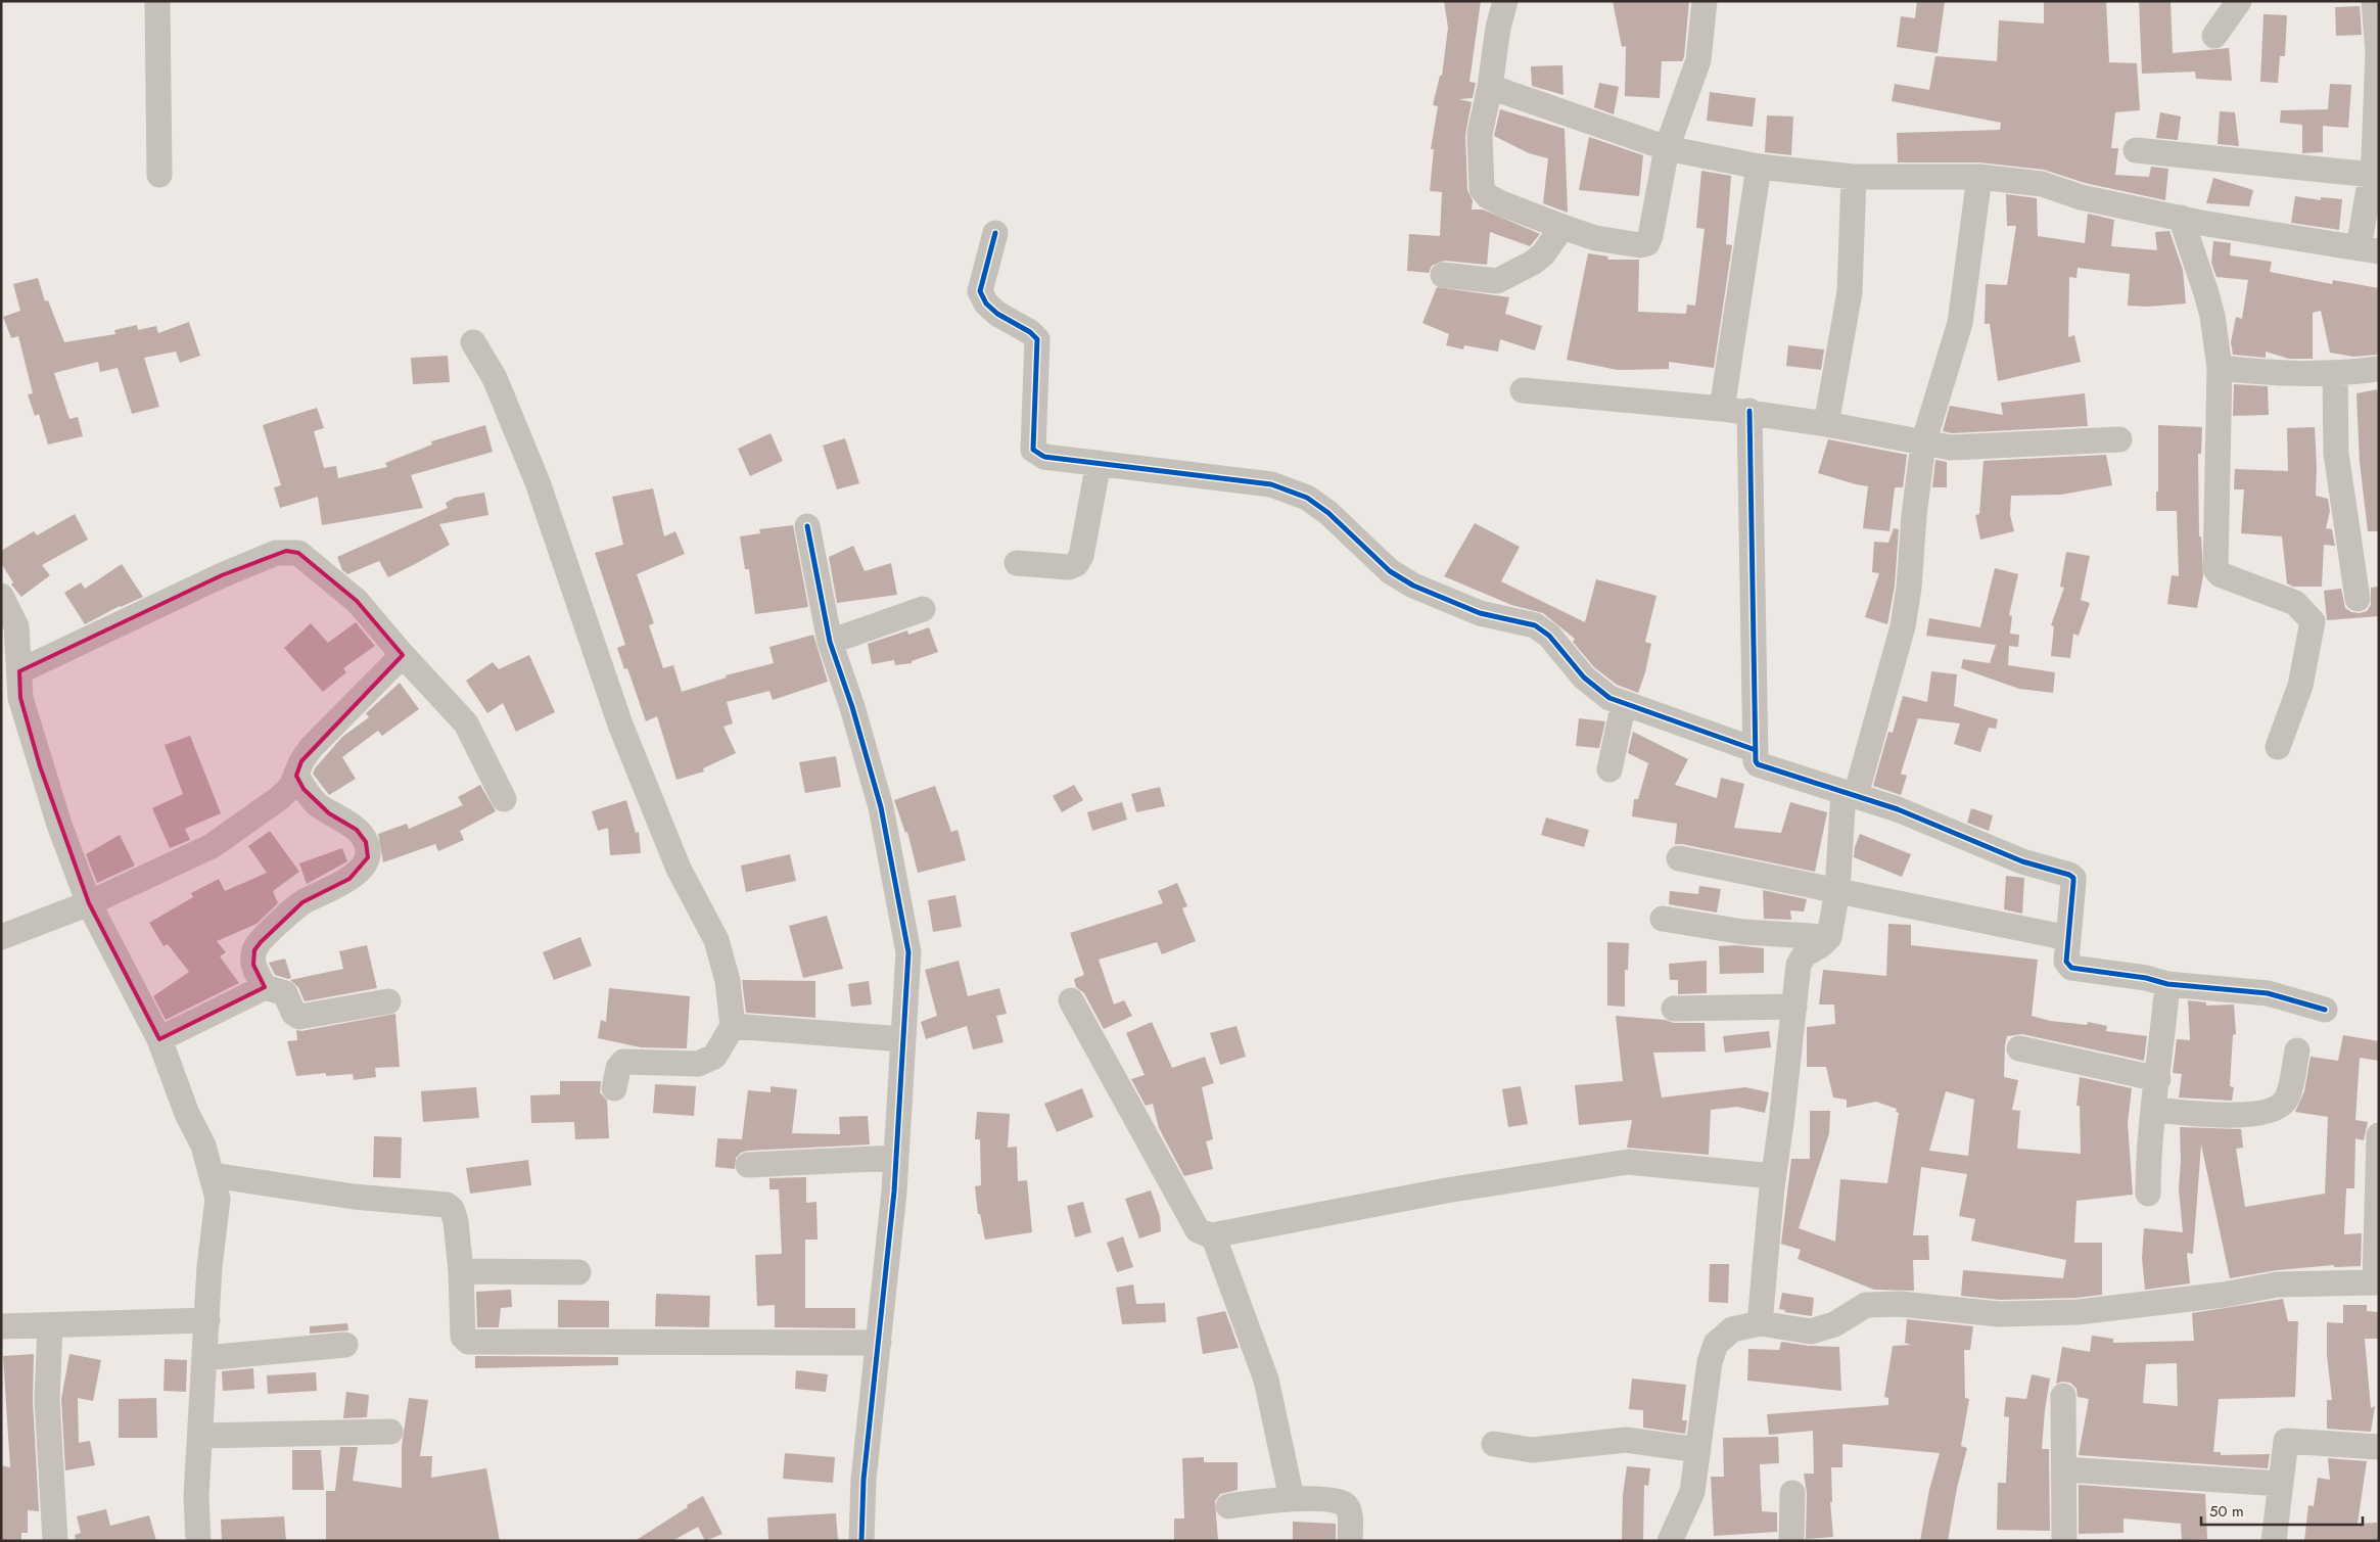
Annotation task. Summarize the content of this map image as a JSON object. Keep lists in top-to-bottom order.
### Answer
{
  "scale_bar": "50 m"
}
